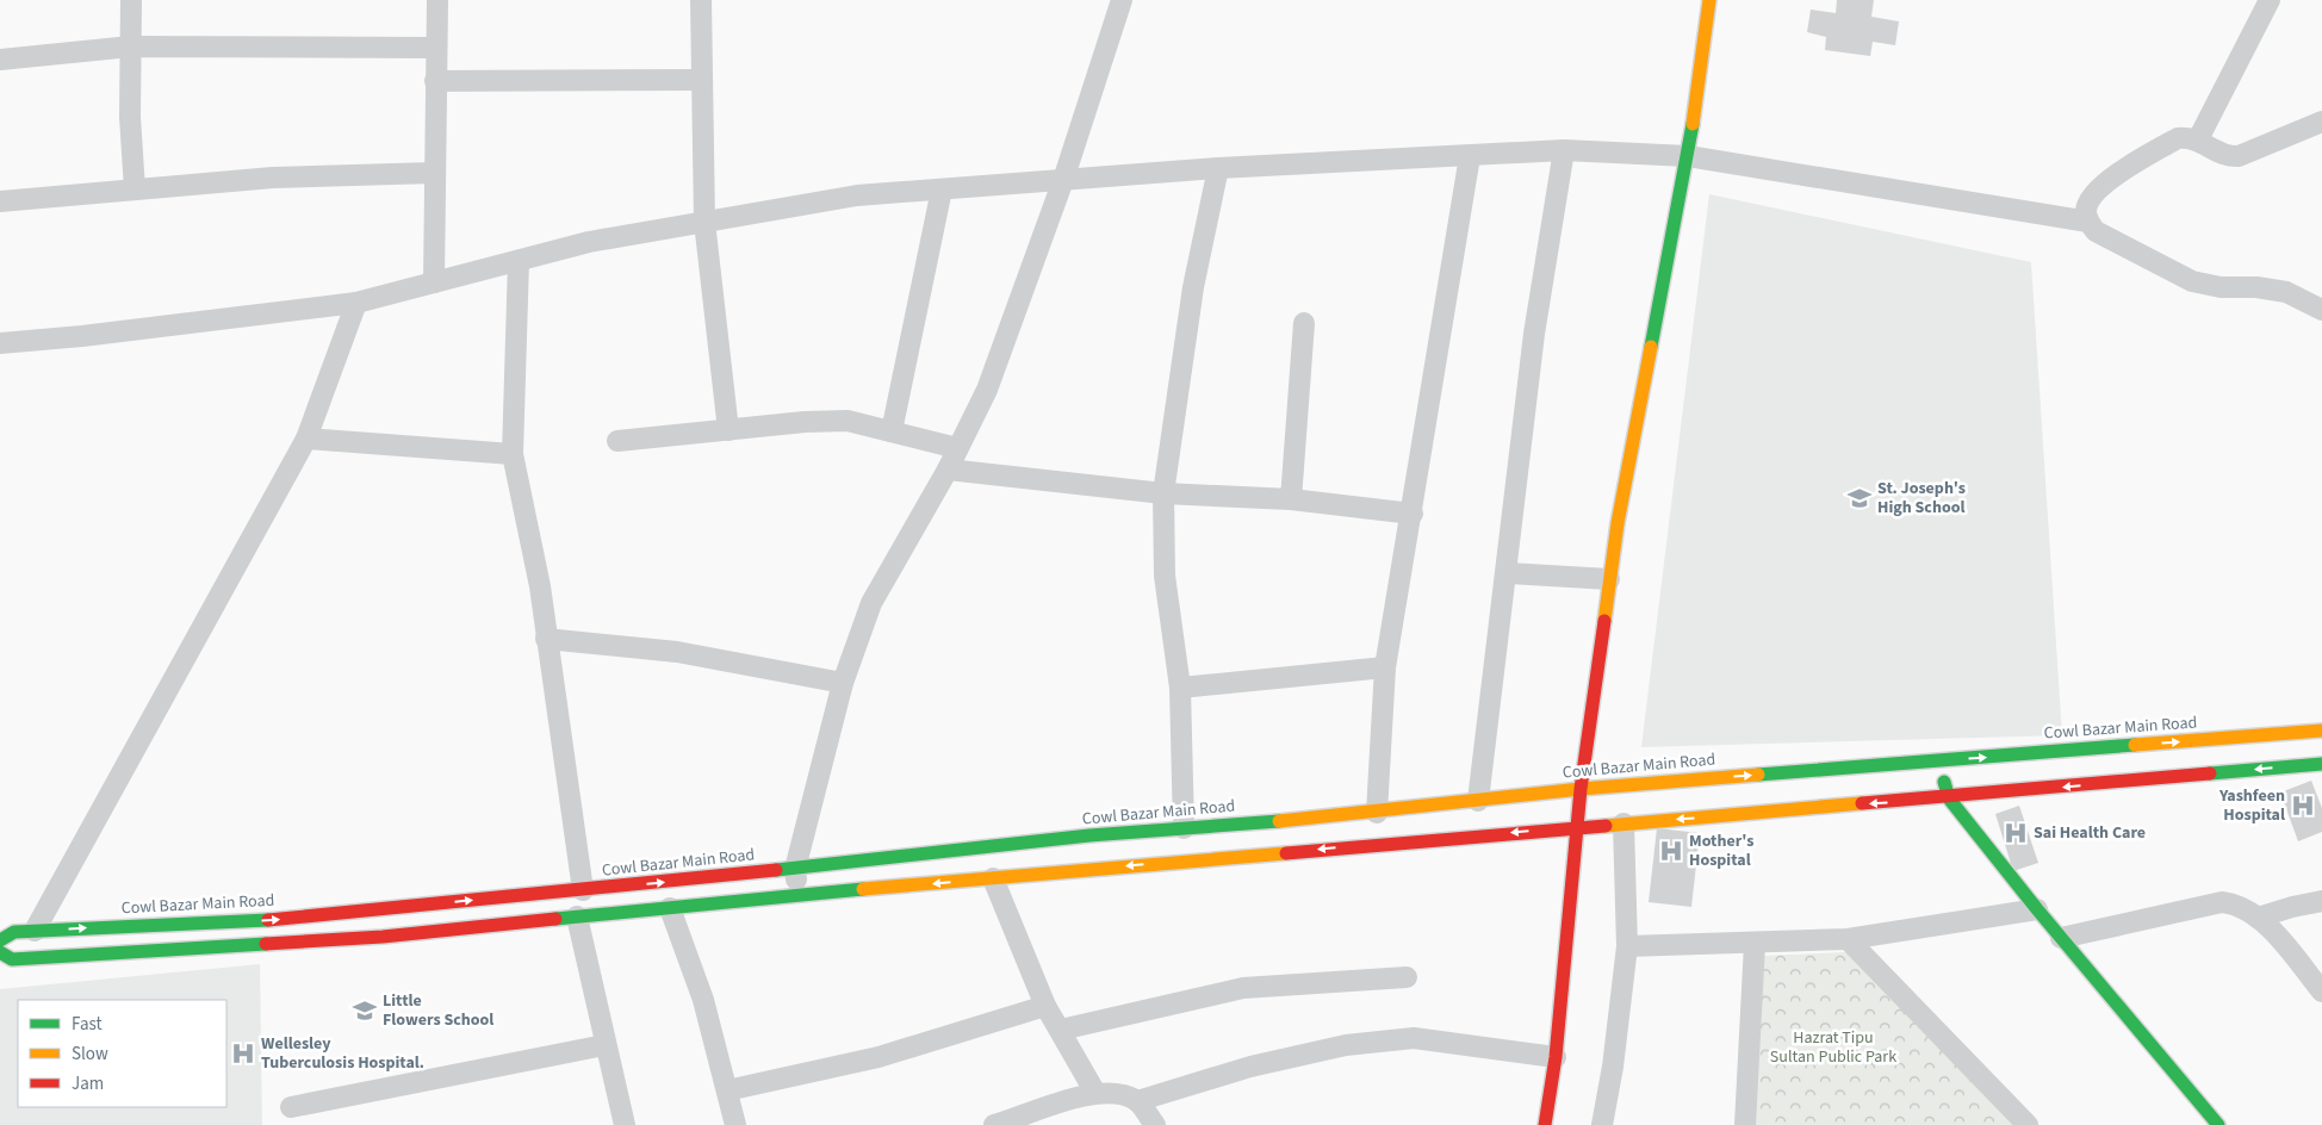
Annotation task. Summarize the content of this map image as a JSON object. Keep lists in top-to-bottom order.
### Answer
{
  "streets": {
    "street": ["Cowl Bazar Main Road"]
  },
  "parks": ["Hazrat Tipu Sultan Public Park"],
  "places": {
    "school or university": ["St. Joseph's High School", "Little Flowers School"],
    "hospital": [
      "Yashfeen Hospital",
      "Sai Health Care",
      "Mother's Hospital",
      "Wellesley Tuberculosis Hospital."
    ]
  },
  "legend": ["Fast", "Slow", "Jam"]
}
